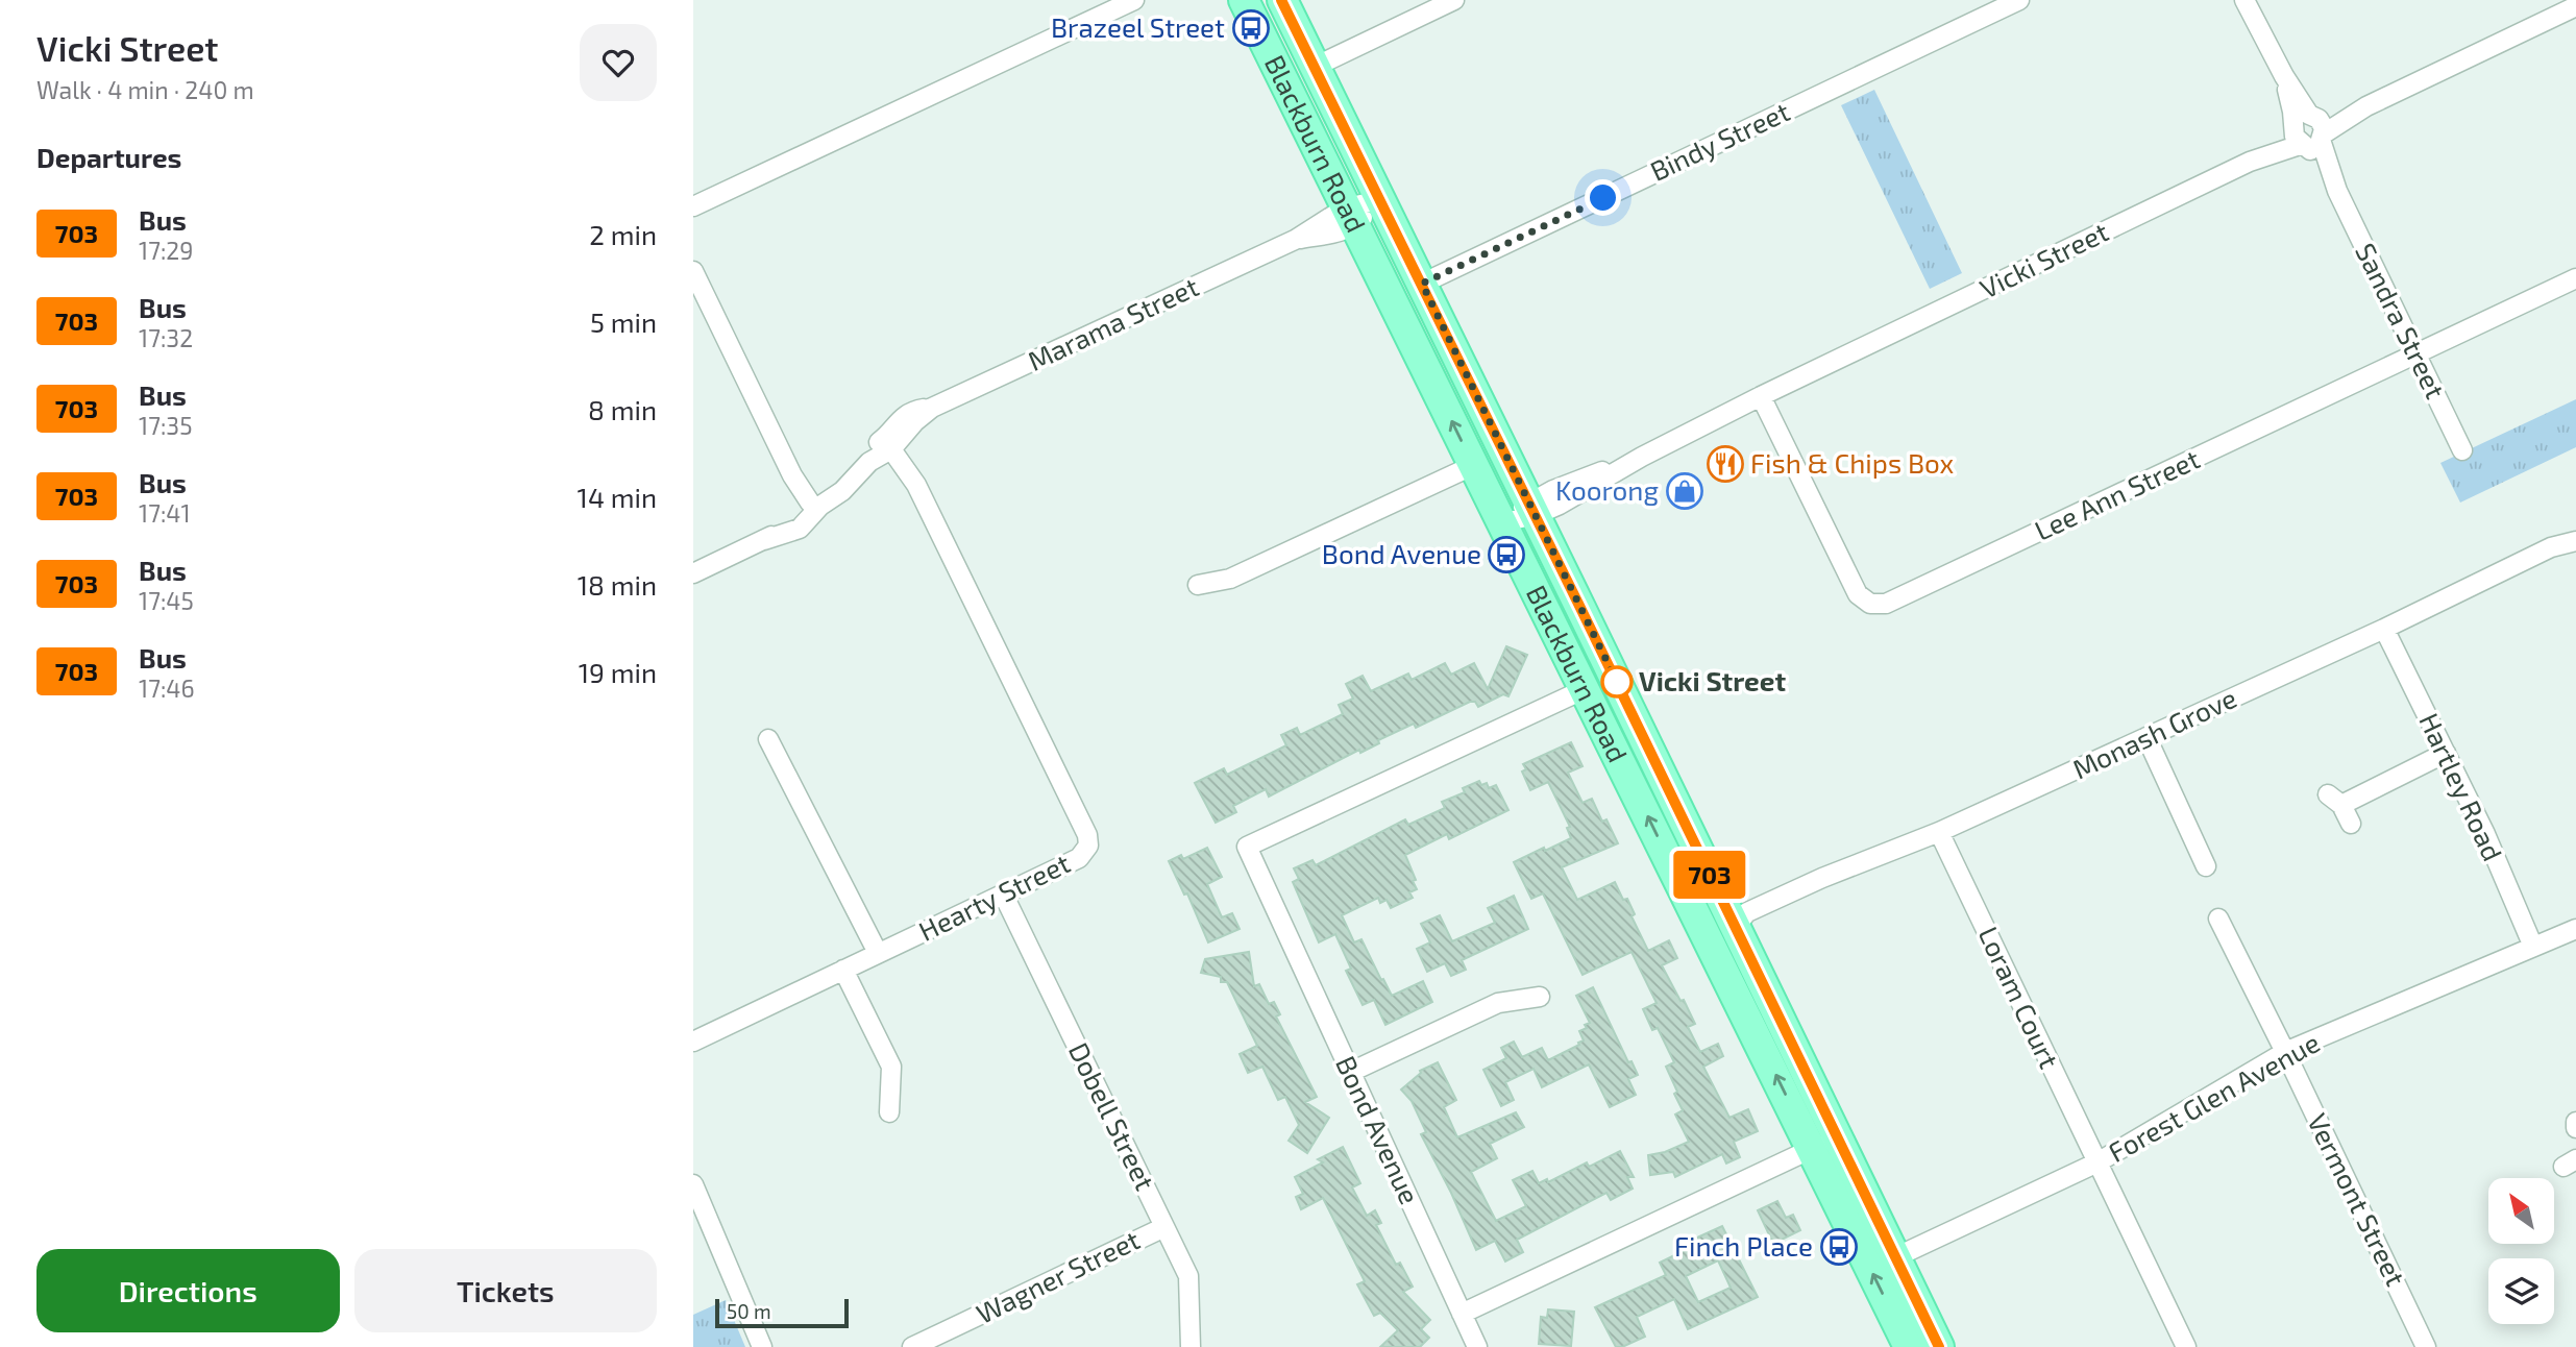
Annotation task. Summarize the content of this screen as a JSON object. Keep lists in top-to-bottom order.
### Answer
{
  "streets": {
    "main road": ["Blackburn Road"],
    "street": [
      "Bindy Street",
      "Vicki Street",
      "Sandra Street",
      "Marama Street",
      "Lee Ann Street",
      "Monash Grove",
      "Hartley Road",
      "Hearty Street",
      "Loram Court",
      "Forest Glen Avenue",
      "Dobell Street",
      "Bond Avenue",
      "Vermont Street",
      "Wagner Street"
    ]
  },
  "crossings": [
    ["Bindy Street", "Blackburn Road"],
    ["Blackburn Road", "Vicki Street"],
    ["Blackburn Road", "Marama Street"],
    ["Blackburn Road", "Monash Grove"],
    ["Blackburn Road", "Forest Glen Avenue"],
    ["Blackburn Road", "Bond Avenue"],
    ["Vicki Street", "Sandra Street"],
    ["Vicki Street", "Lee Ann Street"],
    ["Sandra Street", "Lee Ann Street"],
    ["Marama Street", "Hearty Street"],
    ["Monash Grove", "Hartley Road"],
    ["Monash Grove", "Loram Court"],
    ["Hartley Road", "Forest Glen Avenue"],
    ["Hearty Street", "Dobell Street"],
    ["Loram Court", "Forest Glen Avenue"],
    ["Forest Glen Avenue", "Vermont Street"],
    ["Dobell Street", "Wagner Street"]
  ],
  "places": {
    "bus stop": ["Brazeel Street", "Bond Avenue", "Finch Place"],
    "restaurant": ["Fish & Chips Box"],
    "shop": ["Koorong"],
    "other": ["Vicki Street"]
  },
  "lines": ["bus line 703"],
  "scale_bar": "50 m",
  "north": "top left",
  "page": {
    "heading": [
      ["Vicki Street", "Walk · 4 min · 240 m"],
      "Departures"
    ],
    "on_map": "703",
    "list": [
      {
        "mark": "703",
        "name": "Bus",
        "note": "17:29",
        "value": "2 min"
      },
      {
        "mark": "703",
        "name": "Bus",
        "note": "17:32",
        "value": "5 min"
      },
      {
        "mark": "703",
        "name": "Bus",
        "note": "17:35",
        "value": "8 min"
      },
      {
        "mark": "703",
        "name": "Bus",
        "note": "17:41",
        "value": "14 min"
      },
      {
        "mark": "703",
        "name": "Bus",
        "note": "17:45",
        "value": "18 min"
      },
      {
        "mark": "703",
        "name": "Bus",
        "note": "17:46",
        "value": "19 min"
      }
    ],
    "buttons": ["Directions", "Tickets"],
    "scale": "50 m"
  }
}
